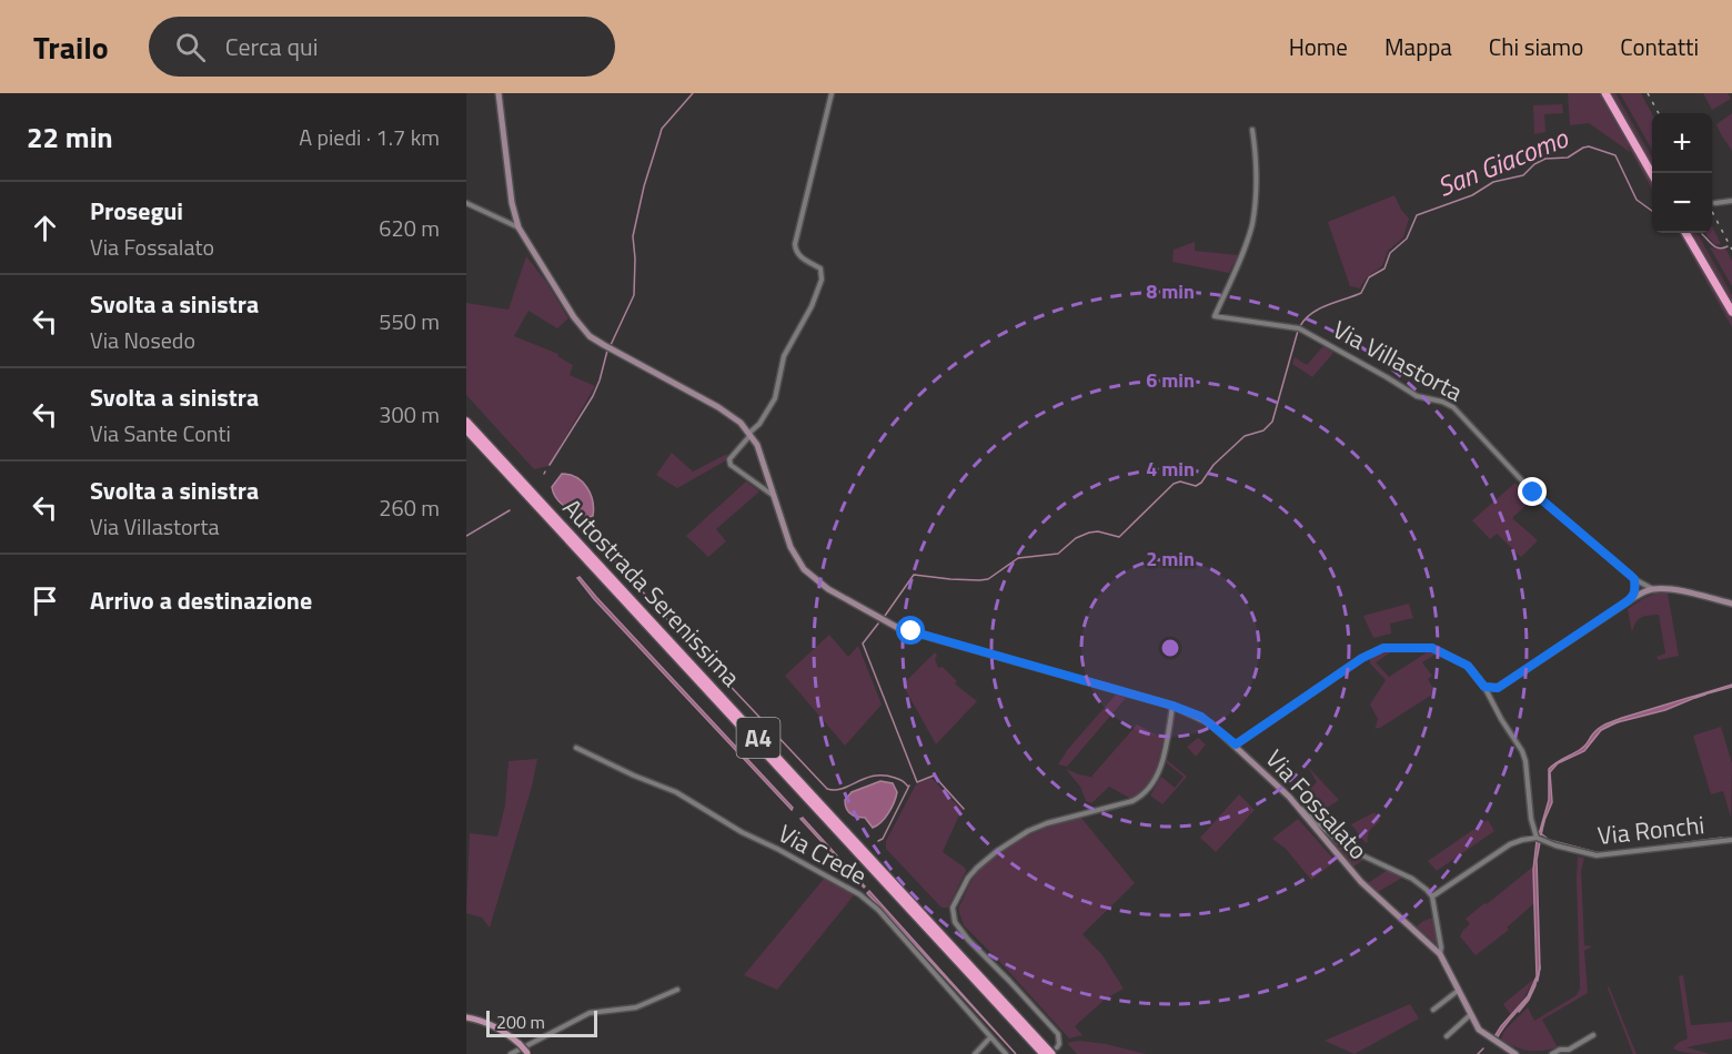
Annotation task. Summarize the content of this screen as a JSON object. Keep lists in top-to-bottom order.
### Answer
{
  "streets": {
    "highway": ["Autostrada Serenissima", "A4"],
    "street": [
      "Via Villastorta",
      "Via Fossalato",
      "Via Ronchi",
      "Via Crede"
    ]
  },
  "water": ["San Giacomo"],
  "scale_bar": "200 m",
  "page": {
    "header": "Trailo",
    "search": "Cerca qui",
    "nav": [
      "Home",
      "Mappa",
      "Chi siamo",
      "Contatti"
    ],
    "heading": ["22 min", "A piedi · 1.7 km"],
    "map_buttons": ["+", "−"],
    "list": [
      ["Prosegui", "Via Fossalato", "620 m"],
      ["Svolta a sinistra", "Via Nosedo", "550 m"],
      ["Svolta a sinistra", "Via Sante Conti", "300 m"],
      ["Svolta a sinistra", "Via Villastorta", "260 m"],
      "Arrivo a destinazione"
    ],
    "scale": "200 m"
  },
  "rings": [
    "8 min",
    "6 min",
    "4 min",
    "2 min"
  ]
}
